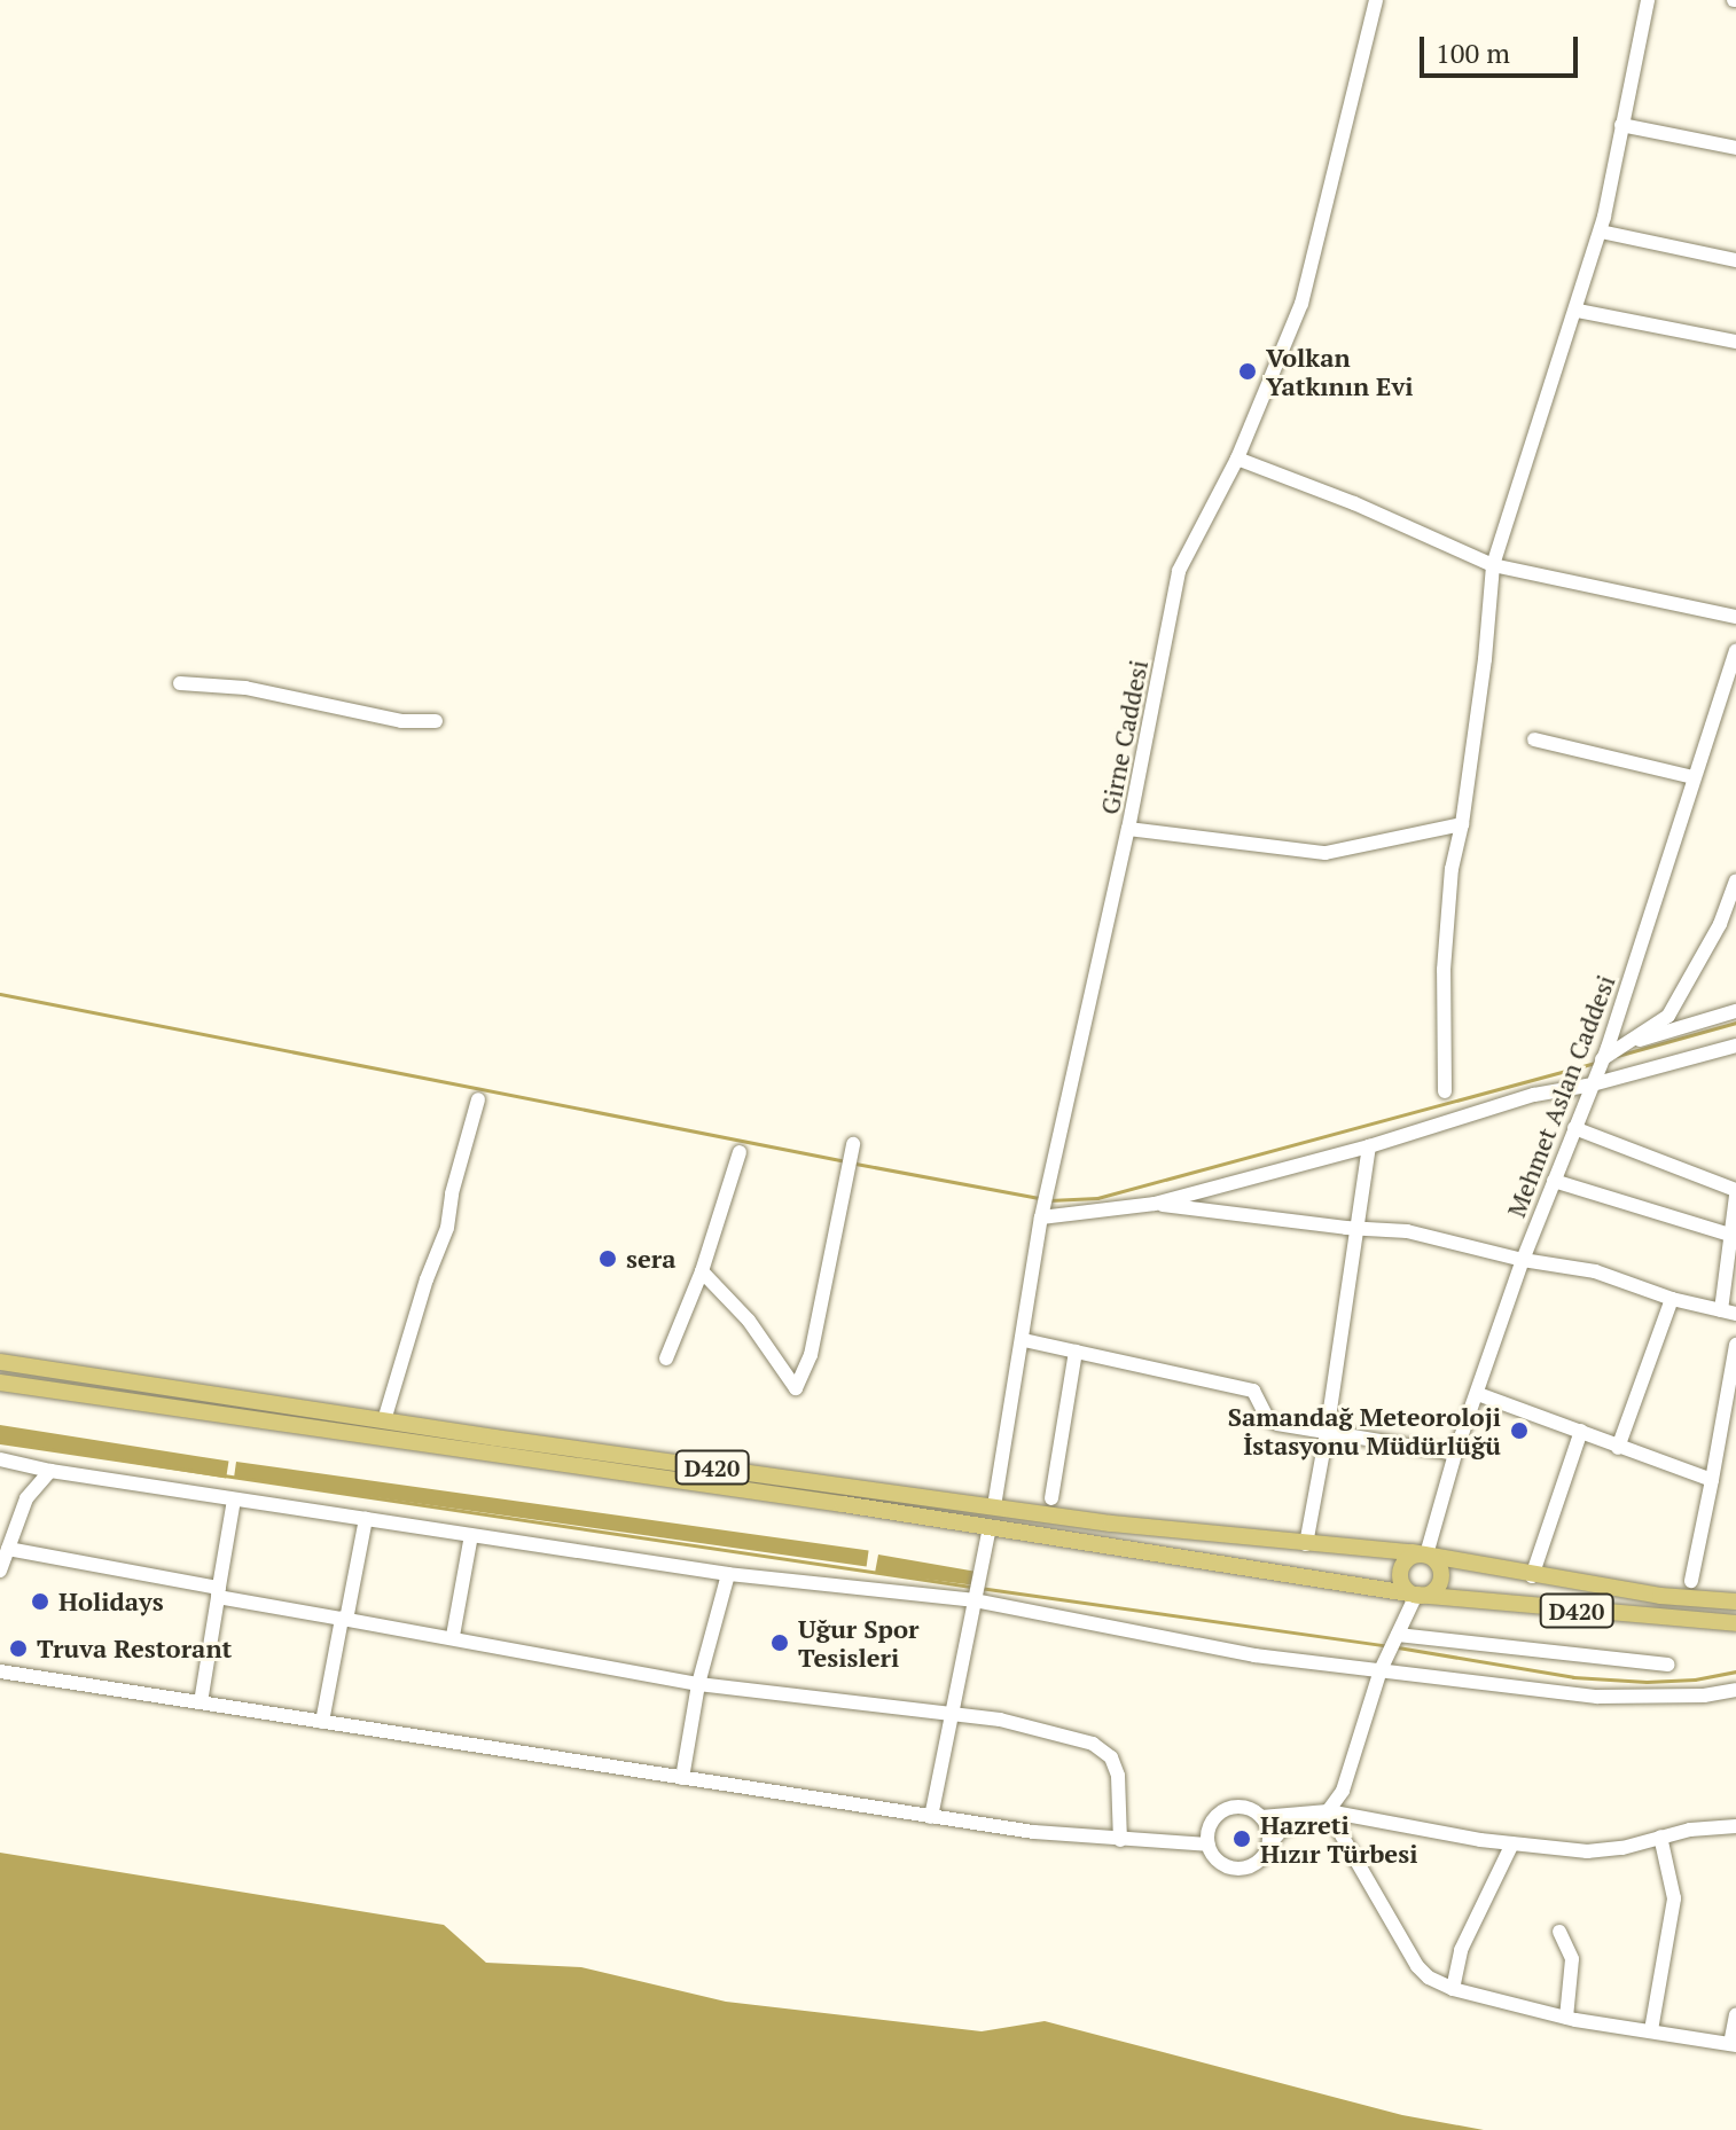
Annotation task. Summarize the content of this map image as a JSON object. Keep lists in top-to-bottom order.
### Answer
{
  "streets": {
    "main road": ["D420"],
    "street": ["Girne Caddesi", "Mehmet Aslan Caddesi"]
  },
  "crossings": [
    ["Girne Caddesi", "D420"],
    ["Mehmet Aslan Caddesi", "D420"]
  ],
  "places": [
    "Volkan Yatkının Evi",
    "sera",
    "Samandağ Meteoroloji İstasyonu Müdürlüğü",
    "Holidays",
    "Uğur Spor Tesisleri",
    "Truva Restorant",
    "Hazreti Hızır Türbesi"
  ],
  "scale_bar": "100 m"
}
